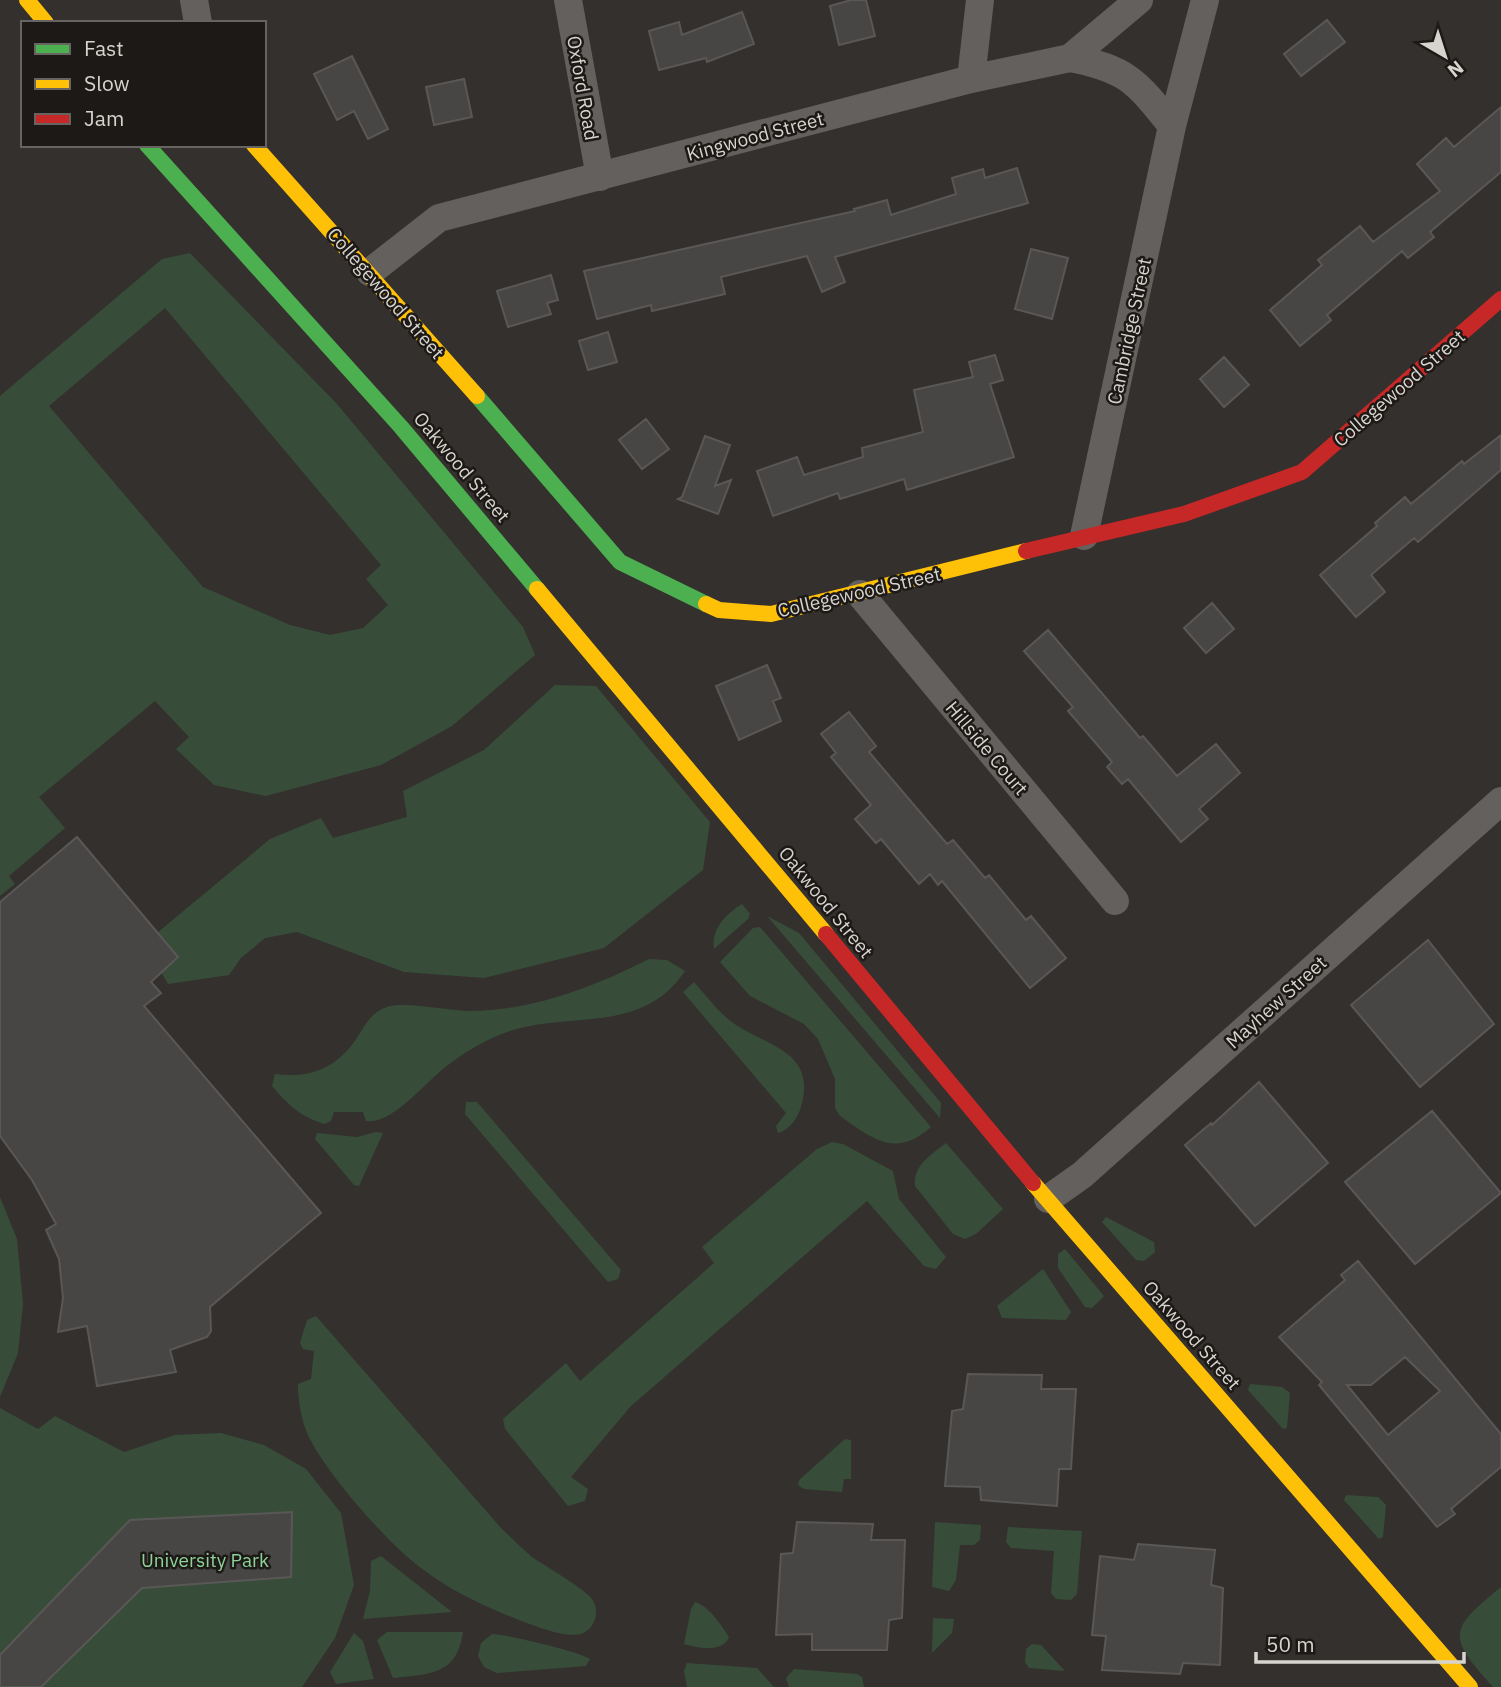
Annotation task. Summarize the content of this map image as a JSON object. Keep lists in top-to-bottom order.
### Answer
{
  "streets": {
    "street": [
      "Oxford Road",
      "Kingwood Street",
      "Collegewood Street",
      "Cambridge Street",
      "Oakwood Street",
      "Hillside Court",
      "Mayhew Street"
    ]
  },
  "crossings": [
    ["Oxford Road", "Kingwood Street"],
    ["Kingwood Street", "Collegewood Street"],
    ["Collegewood Street", "Cambridge Street"],
    ["Collegewood Street", "Hillside Court"],
    ["Oakwood Street", "Mayhew Street"]
  ],
  "parks": ["University Park"],
  "legend": ["Fast", "Slow", "Jam"],
  "scale_bar": "50 m",
  "north": "bottom right"
}
